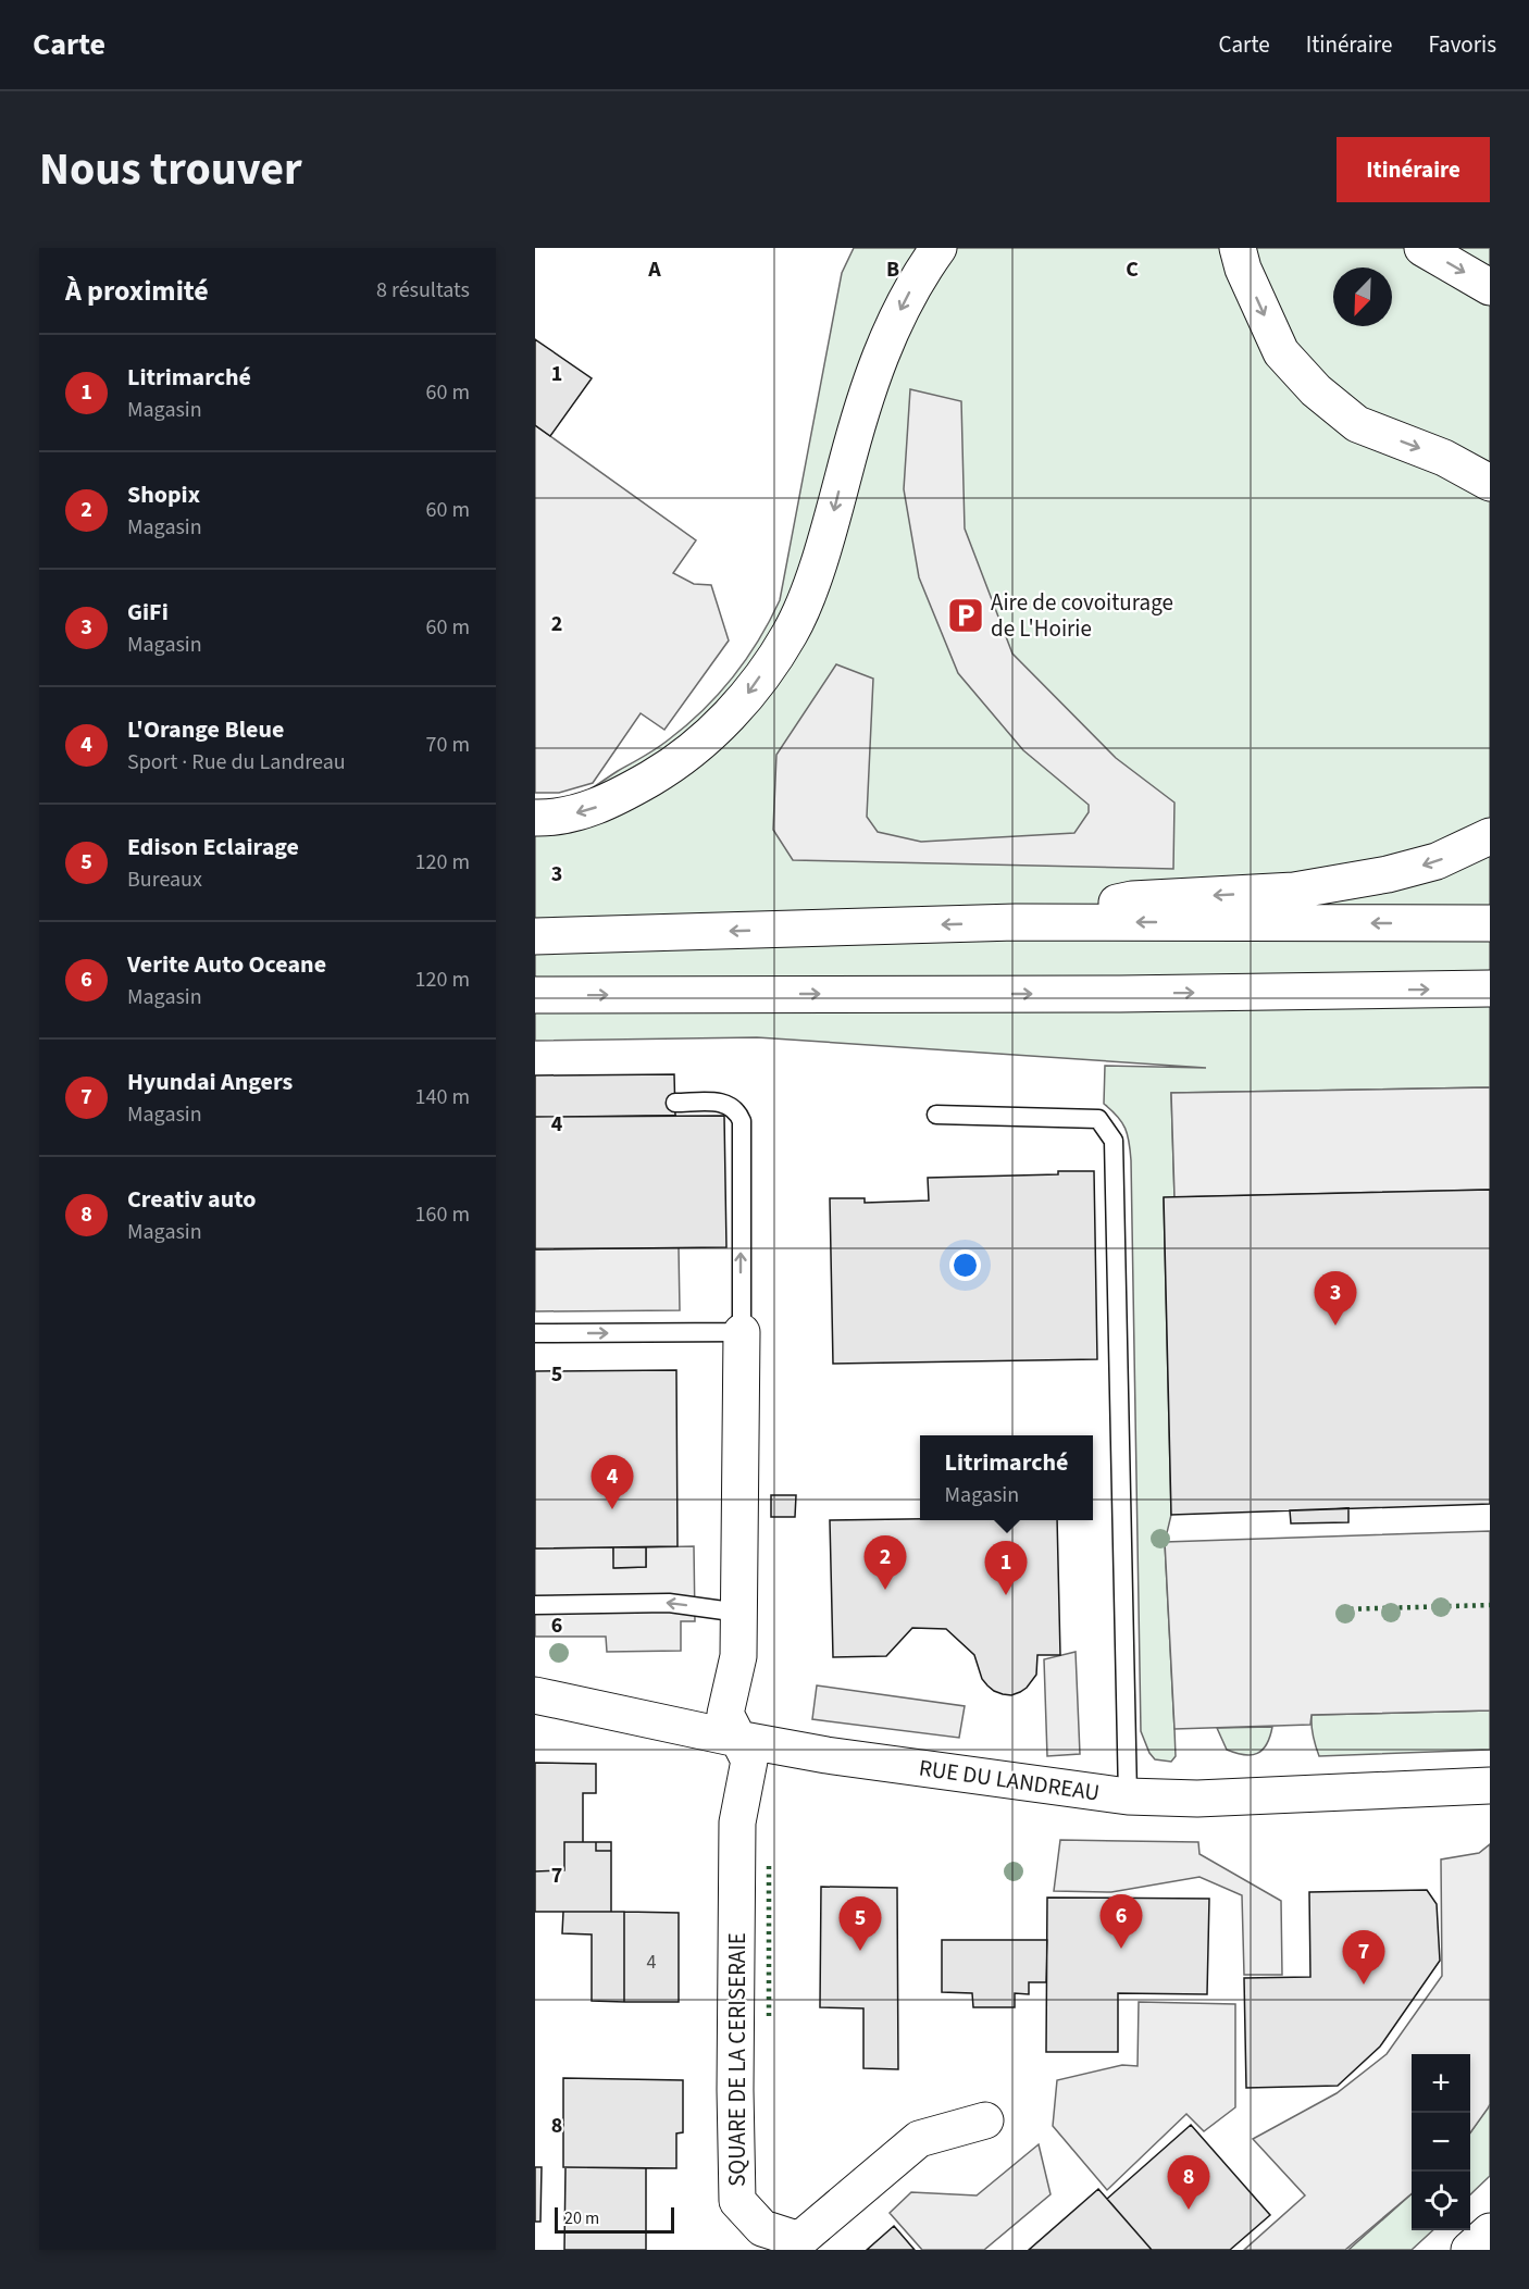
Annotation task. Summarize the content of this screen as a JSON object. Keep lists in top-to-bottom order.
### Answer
{
  "streets": {
    "main road": ["RUE DU LANDREAU", "SQUARE DE LA CERISERAIE"]
  },
  "crossings": [
    ["RUE DU LANDREAU", "SQUARE DE LA CERISERAIE"]
  ],
  "places": {
    "parking": ["Aire de covoiturage de L'Hoirie"]
  },
  "house_numbers": ["4"],
  "scale_bar": "20 m",
  "north": "bottom left",
  "page": {
    "header": "Carte",
    "nav": ["Carte", "Itinéraire", "Favoris"],
    "title": "Nous trouver",
    "buttons": "Itinéraire",
    "heading": ["À proximité", "8 résultats"],
    "list": [
      {
        "mark": "1",
        "name": "Litrimarché",
        "note": "Magasin",
        "value": "60 m"
      },
      {
        "mark": "2",
        "name": "Shopix",
        "note": "Magasin",
        "value": "60 m"
      },
      {
        "mark": "3",
        "name": "GiFi",
        "note": "Magasin",
        "value": "60 m"
      },
      {
        "mark": "4",
        "name": "L'Orange Bleue",
        "note": "Sport · Rue du Landreau",
        "value": "70 m"
      },
      {
        "mark": "5",
        "name": "Edison Eclairage",
        "note": "Bureaux",
        "value": "120 m"
      },
      {
        "mark": "6",
        "name": "Verite Auto Oceane",
        "note": "Magasin",
        "value": "120 m"
      },
      {
        "mark": "7",
        "name": "Hyundai Angers",
        "note": "Magasin",
        "value": "140 m"
      },
      {
        "mark": "8",
        "name": "Creativ auto",
        "note": "Magasin",
        "value": "160 m"
      }
    ],
    "pins": [
      "3",
      "4",
      "2",
      "1",
      "6",
      "5",
      "7",
      "8"
    ],
    "popup": ["Litrimarché", "Magasin"],
    "map_buttons": ["+", "−"],
    "scale": "20 m"
  },
  "grid": {
    "columns": ["A", "B", "C"],
    "rows": [
      "1",
      "2",
      "3",
      "4",
      "5",
      "6",
      "7",
      "8"
    ]
  }
}
